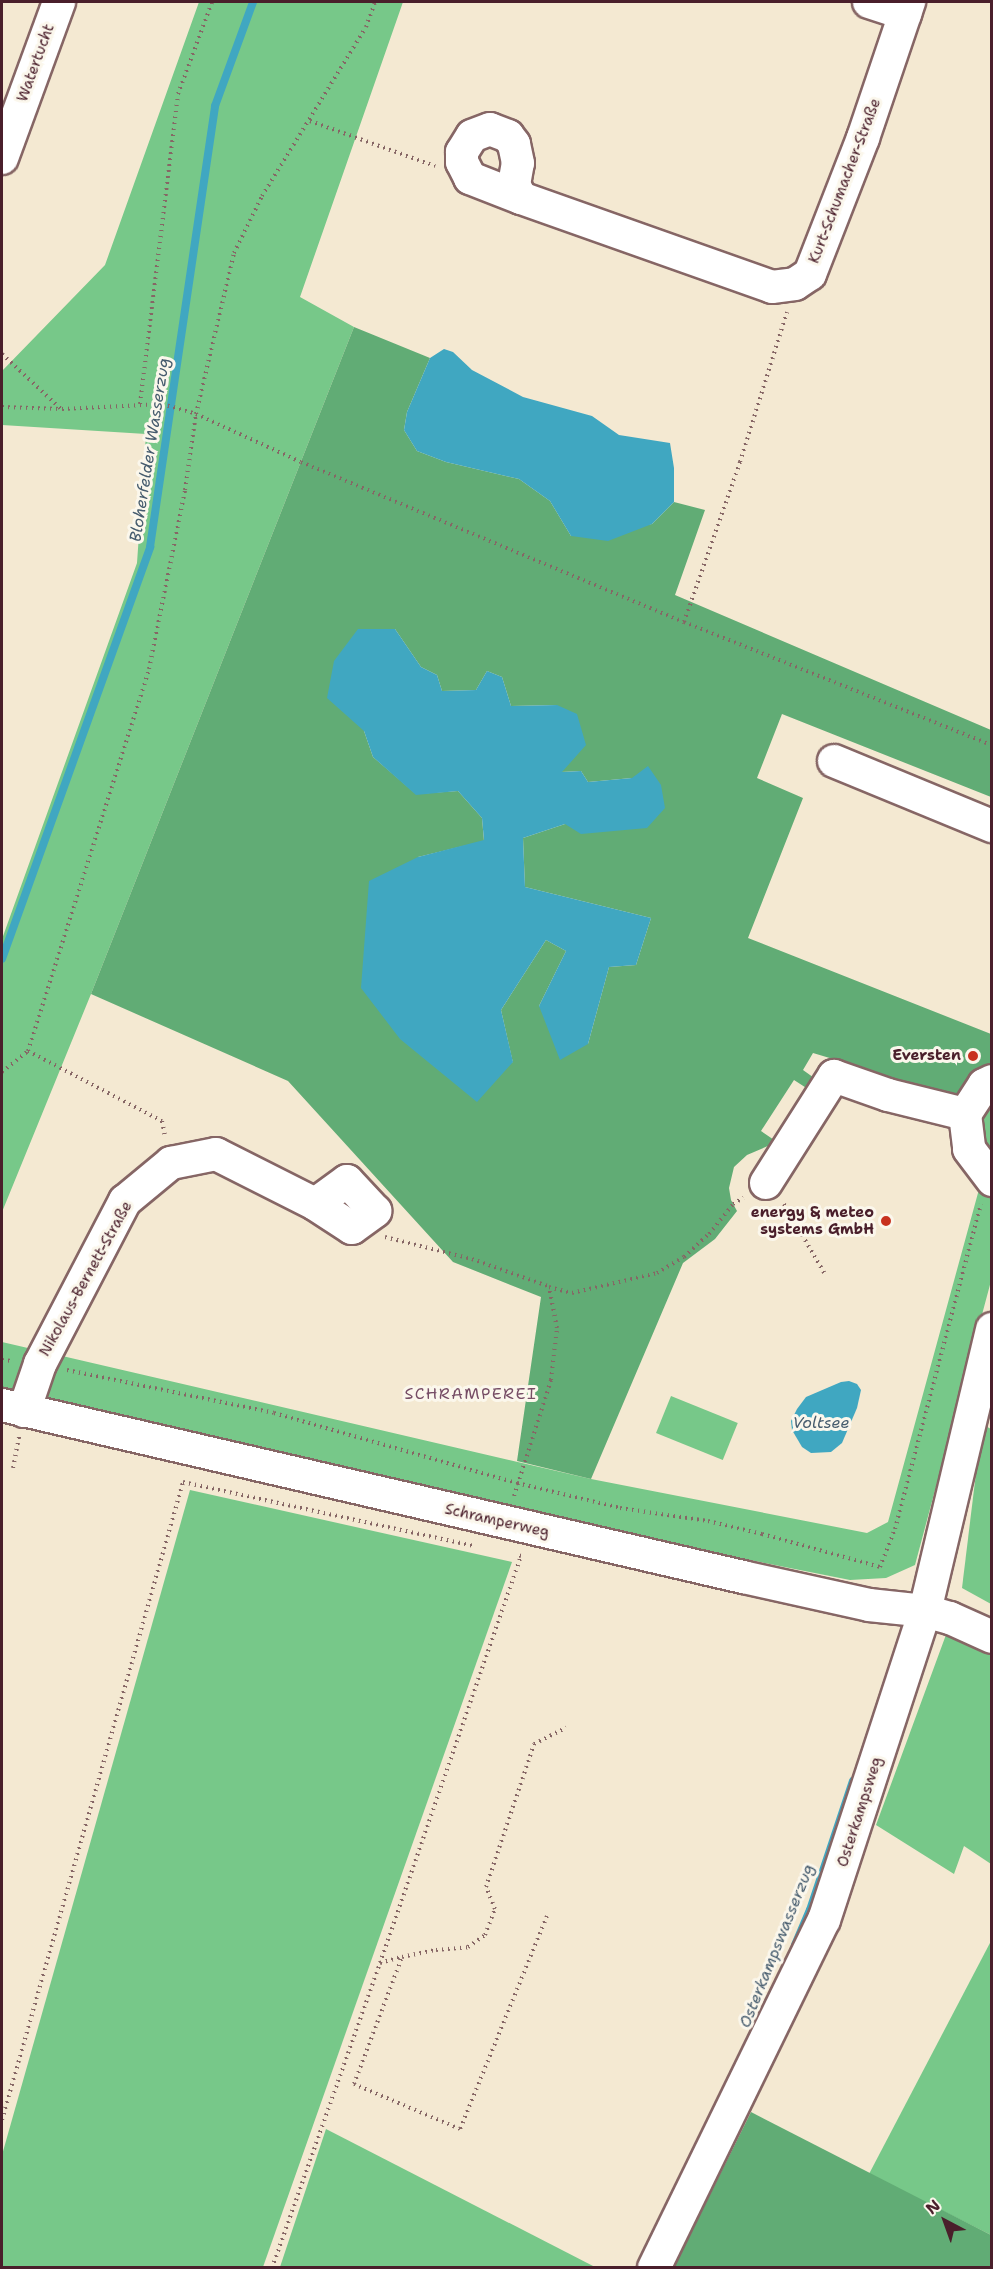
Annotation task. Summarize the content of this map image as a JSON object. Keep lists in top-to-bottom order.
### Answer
{
  "streets": {
    "street": [
      "Watertucht",
      "Kurt-Schumacher-Straße",
      "Nikolaus-Bernett-Straße",
      "Schramperweg",
      "Osterkampsweg"
    ]
  },
  "crossings": [
    ["Nikolaus-Bernett-Straße", "Schramperweg"],
    ["Schramperweg", "Osterkampsweg"]
  ],
  "districts": ["SCHRAMPEREI"],
  "water": ["Bloherfelder Wasserzug", "Voltsee", "Osterkampswasserzug"],
  "places": ["Eversten", "energy & meteo systems GmbH"],
  "north": "top left"
}
